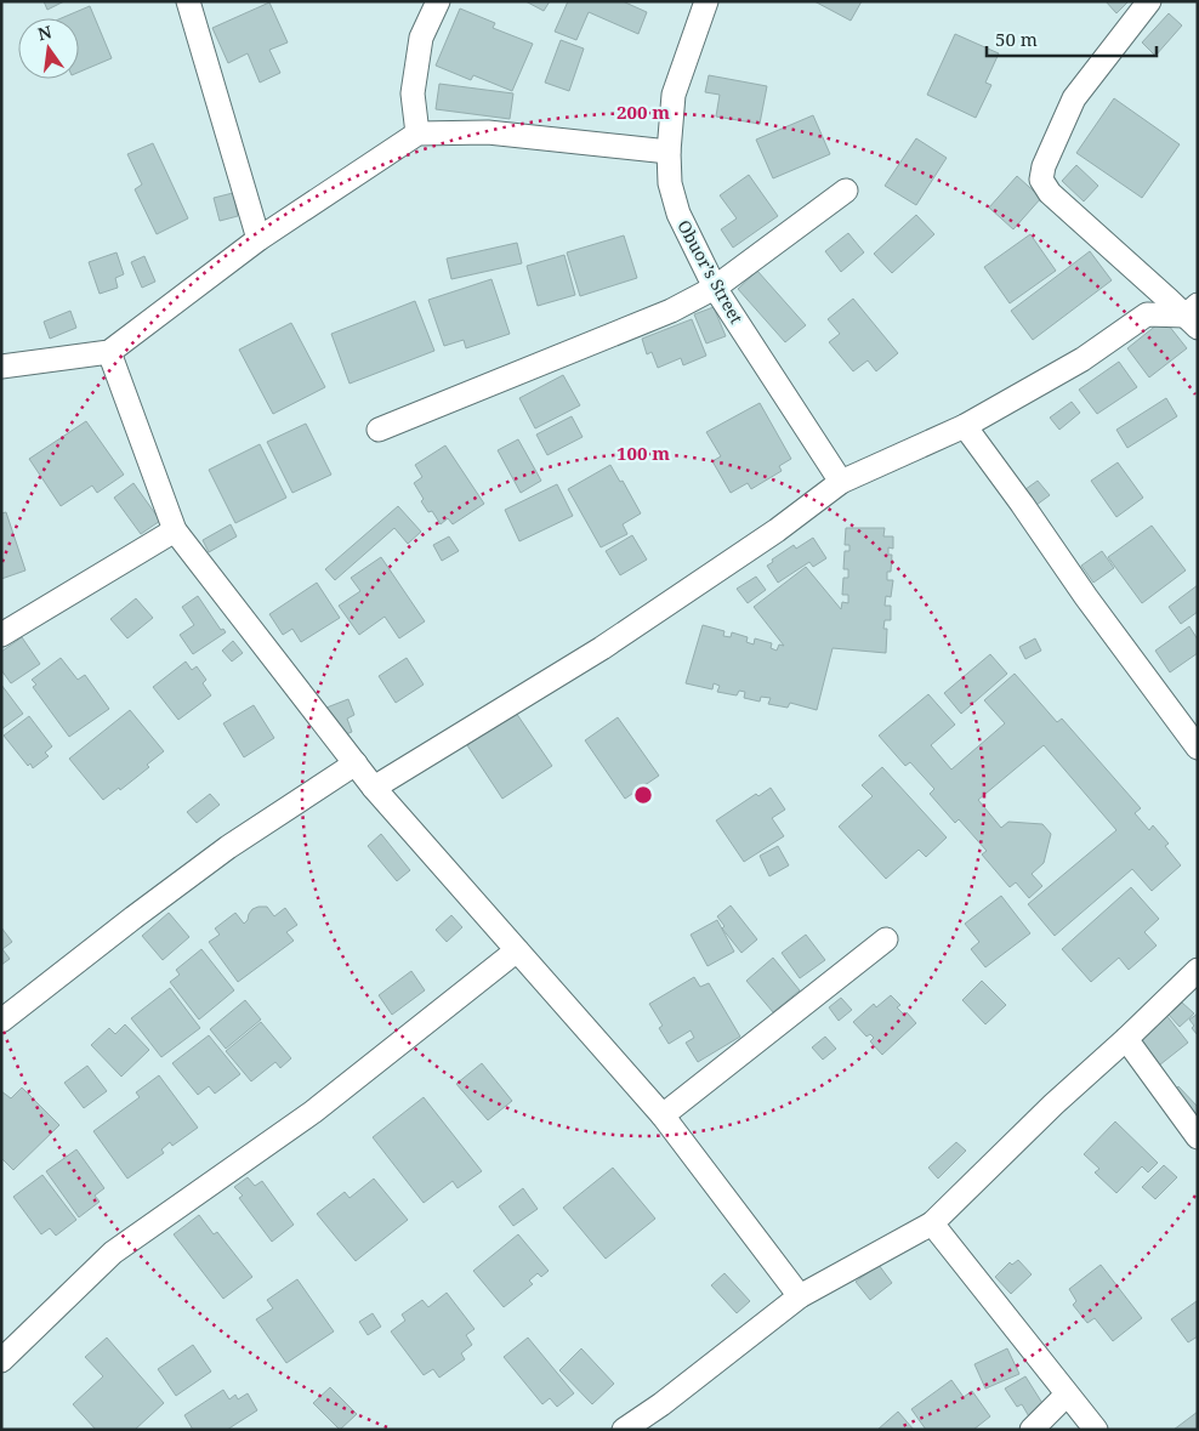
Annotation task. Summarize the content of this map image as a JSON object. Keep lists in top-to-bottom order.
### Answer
{
  "streets": {
    "street": ["Obuor’s Street"]
  },
  "scale_bar": "50 m",
  "north": "top",
  "rings": ["200 m", "100 m"]
}
